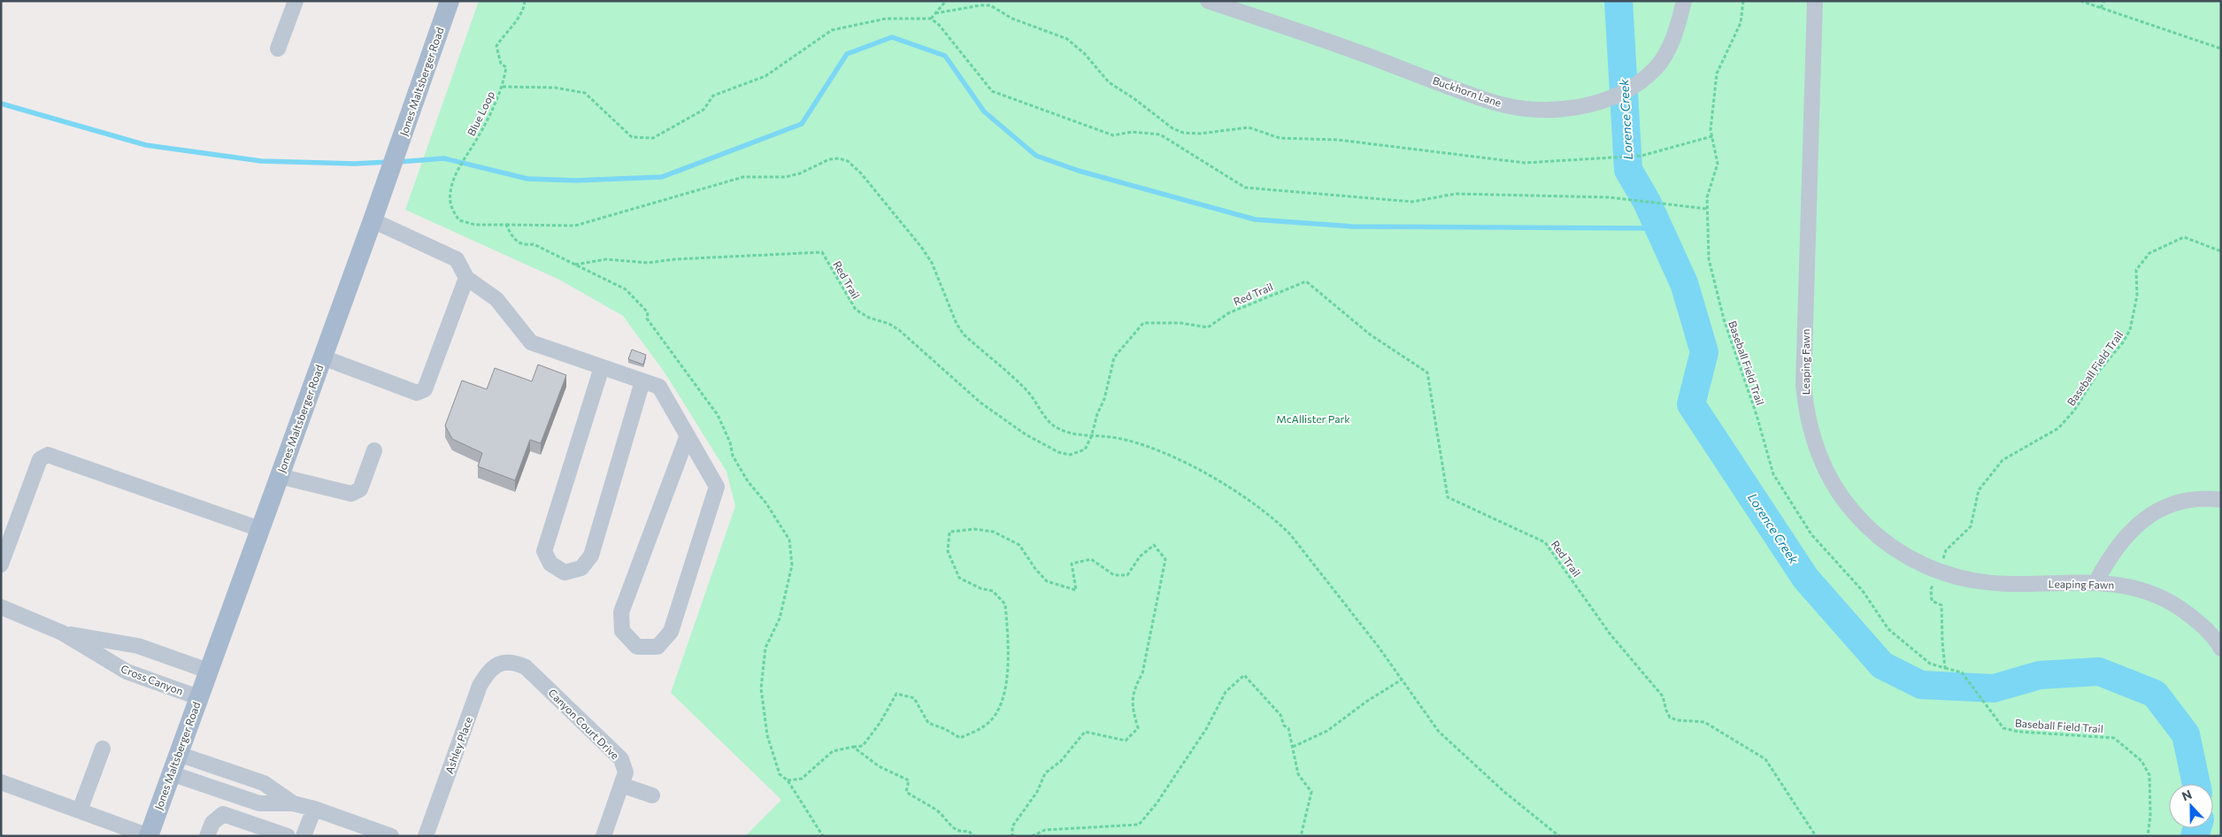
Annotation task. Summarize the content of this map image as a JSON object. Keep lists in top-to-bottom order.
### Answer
{
  "streets": {
    "main road": ["Jones Maltsberger Road"],
    "street": [
      "Buckhorn Lane",
      "Leaping Fawn",
      "Cross Canyon",
      "Canyon Court Drive",
      "Ashley Place"
    ],
    "path": ["Blue Loop", "Red Trail", "Baseball Field Trail"]
  },
  "crossings": [
    ["Jones Maltsberger Road", "Cross Canyon"],
    ["Leaping Fawn", "Baseball Field Trail"],
    ["Canyon Court Drive", "Ashley Place"]
  ],
  "water": ["Lorence Creek"],
  "parks": ["McAllister Park"],
  "north": "top"
}
